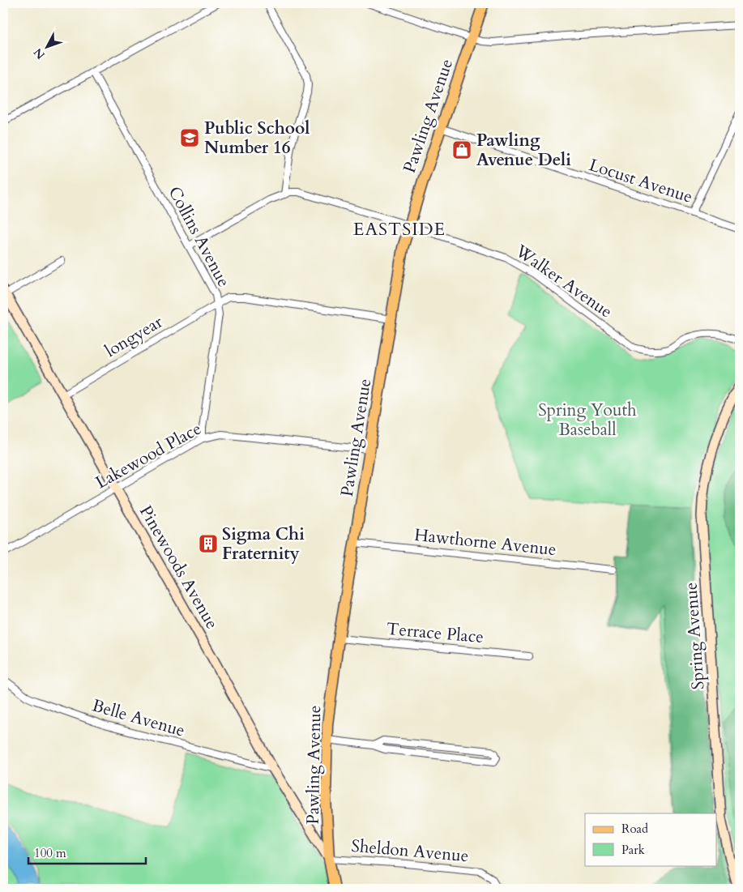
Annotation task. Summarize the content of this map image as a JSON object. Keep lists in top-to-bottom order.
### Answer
{
  "streets": {
    "main road": ["Pawling Avenue"],
    "street": [
      "Locust Avenue",
      "Collins Avenue",
      "Walker Avenue",
      "longyear",
      "Lakewood Place",
      "Hawthorne Avenue",
      "Pinewoods Avenue",
      "Terrace Place",
      "Spring Avenue",
      "Belle Avenue",
      "Sheldon Avenue"
    ]
  },
  "crossings": [
    ["Pawling Avenue", "Locust Avenue"],
    ["Pawling Avenue", "Collins Avenue"],
    ["Pawling Avenue", "Walker Avenue"],
    ["Pawling Avenue", "Lakewood Place"],
    ["Pawling Avenue", "Hawthorne Avenue"],
    ["Pawling Avenue", "Pinewoods Avenue"],
    ["Pawling Avenue", "Terrace Place"],
    ["Pawling Avenue", "Sheldon Avenue"],
    ["Collins Avenue", "Walker Avenue"],
    ["Collins Avenue", "longyear"],
    ["longyear", "Pinewoods Avenue"],
    ["Lakewood Place", "Pinewoods Avenue"],
    ["Pinewoods Avenue", "Belle Avenue"],
    ["Pinewoods Avenue", "Sheldon Avenue"]
  ],
  "districts": ["EASTSIDE"],
  "parks": ["Spring Youth Baseball"],
  "places": {
    "school or university": ["Public School Number 16"],
    "shop": ["Pawling Avenue Deli"],
    "building": ["Sigma Chi Fraternity"]
  },
  "legend": ["Road", "Park"],
  "scale_bar": "100 m",
  "north": "bottom left"
}
